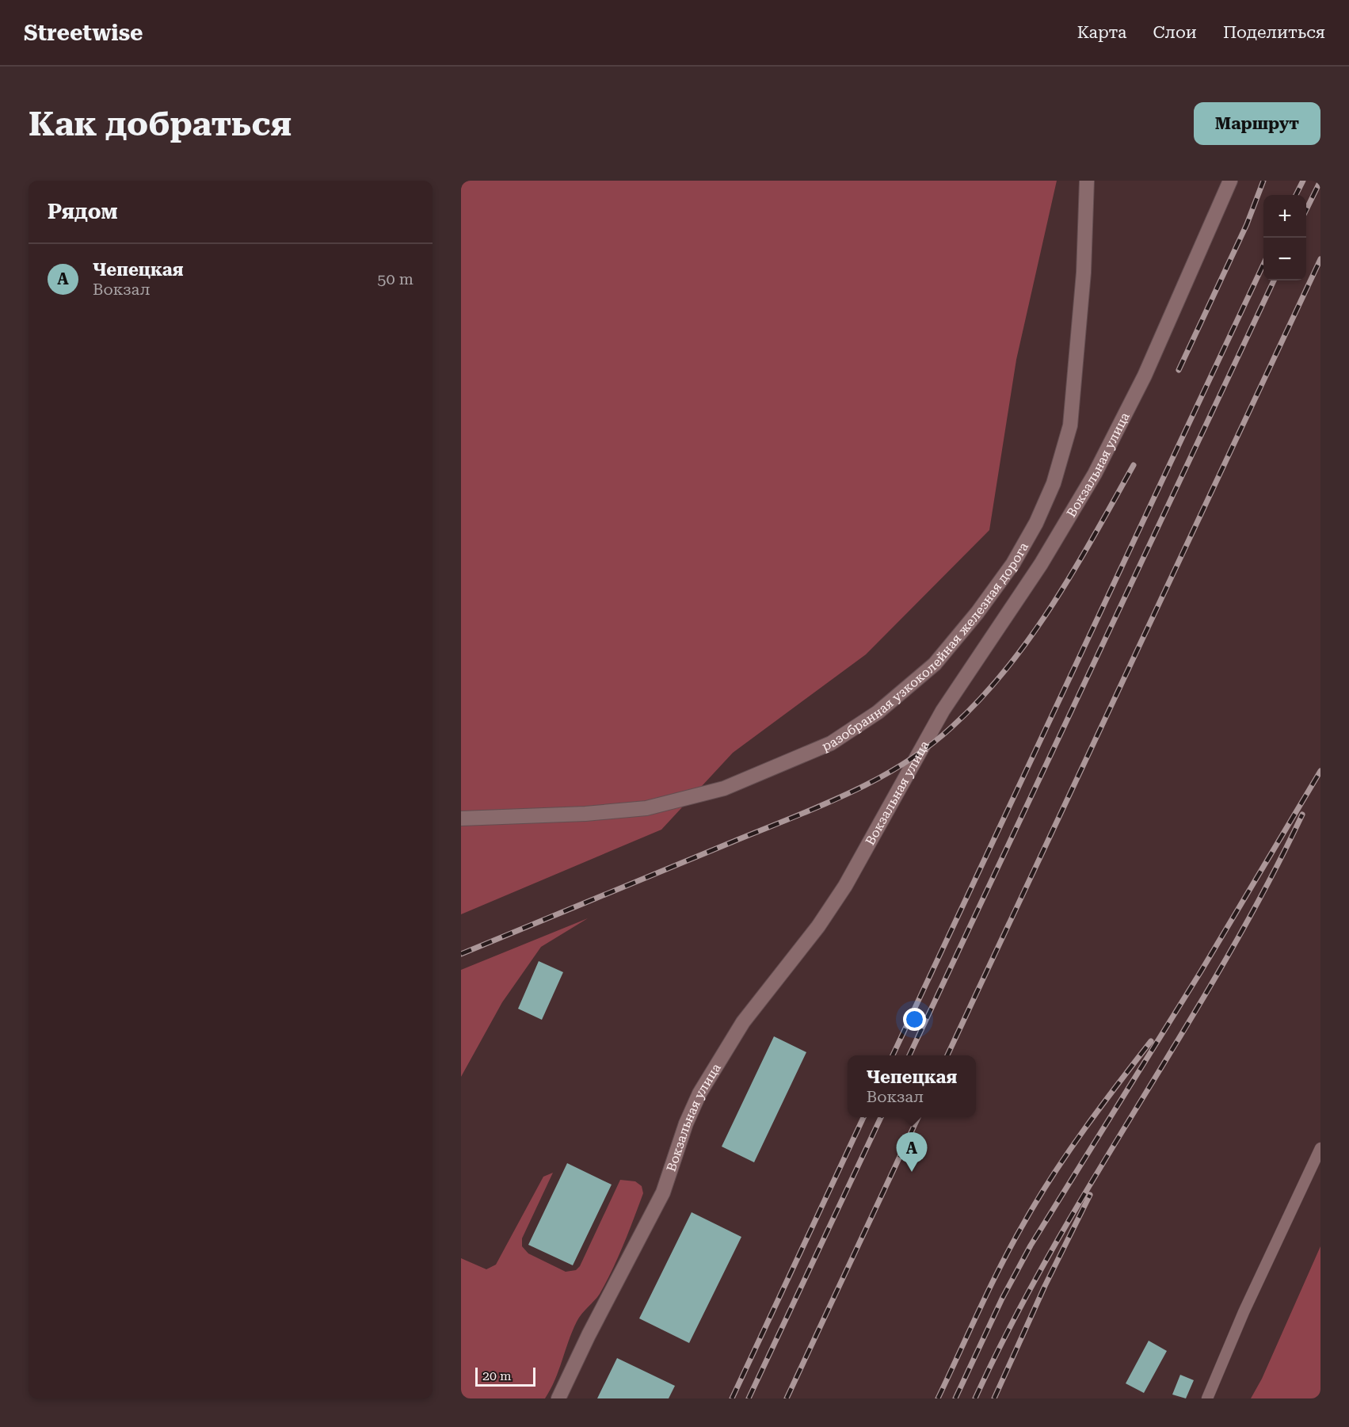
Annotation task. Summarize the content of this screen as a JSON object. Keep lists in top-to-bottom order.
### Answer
{
  "streets": {
    "street": ["Вокзальная улица", "разобранная узкоколейная железная дорога"]
  },
  "scale_bar": "20 m",
  "page": {
    "header": "Streetwise",
    "nav": ["Карта", "Слои", "Поделиться"],
    "buttons": "Маршрут",
    "title": "Как добраться",
    "heading": "Рядом",
    "map_buttons": ["+", "−"],
    "list": [
      {
        "mark": "A",
        "name": "Чепецкая",
        "note": "Вокзал",
        "value": "50 m"
      }
    ],
    "popup": ["Чепецкая", "Вокзал"],
    "pins": "A",
    "scale": "20 m"
  }
}
